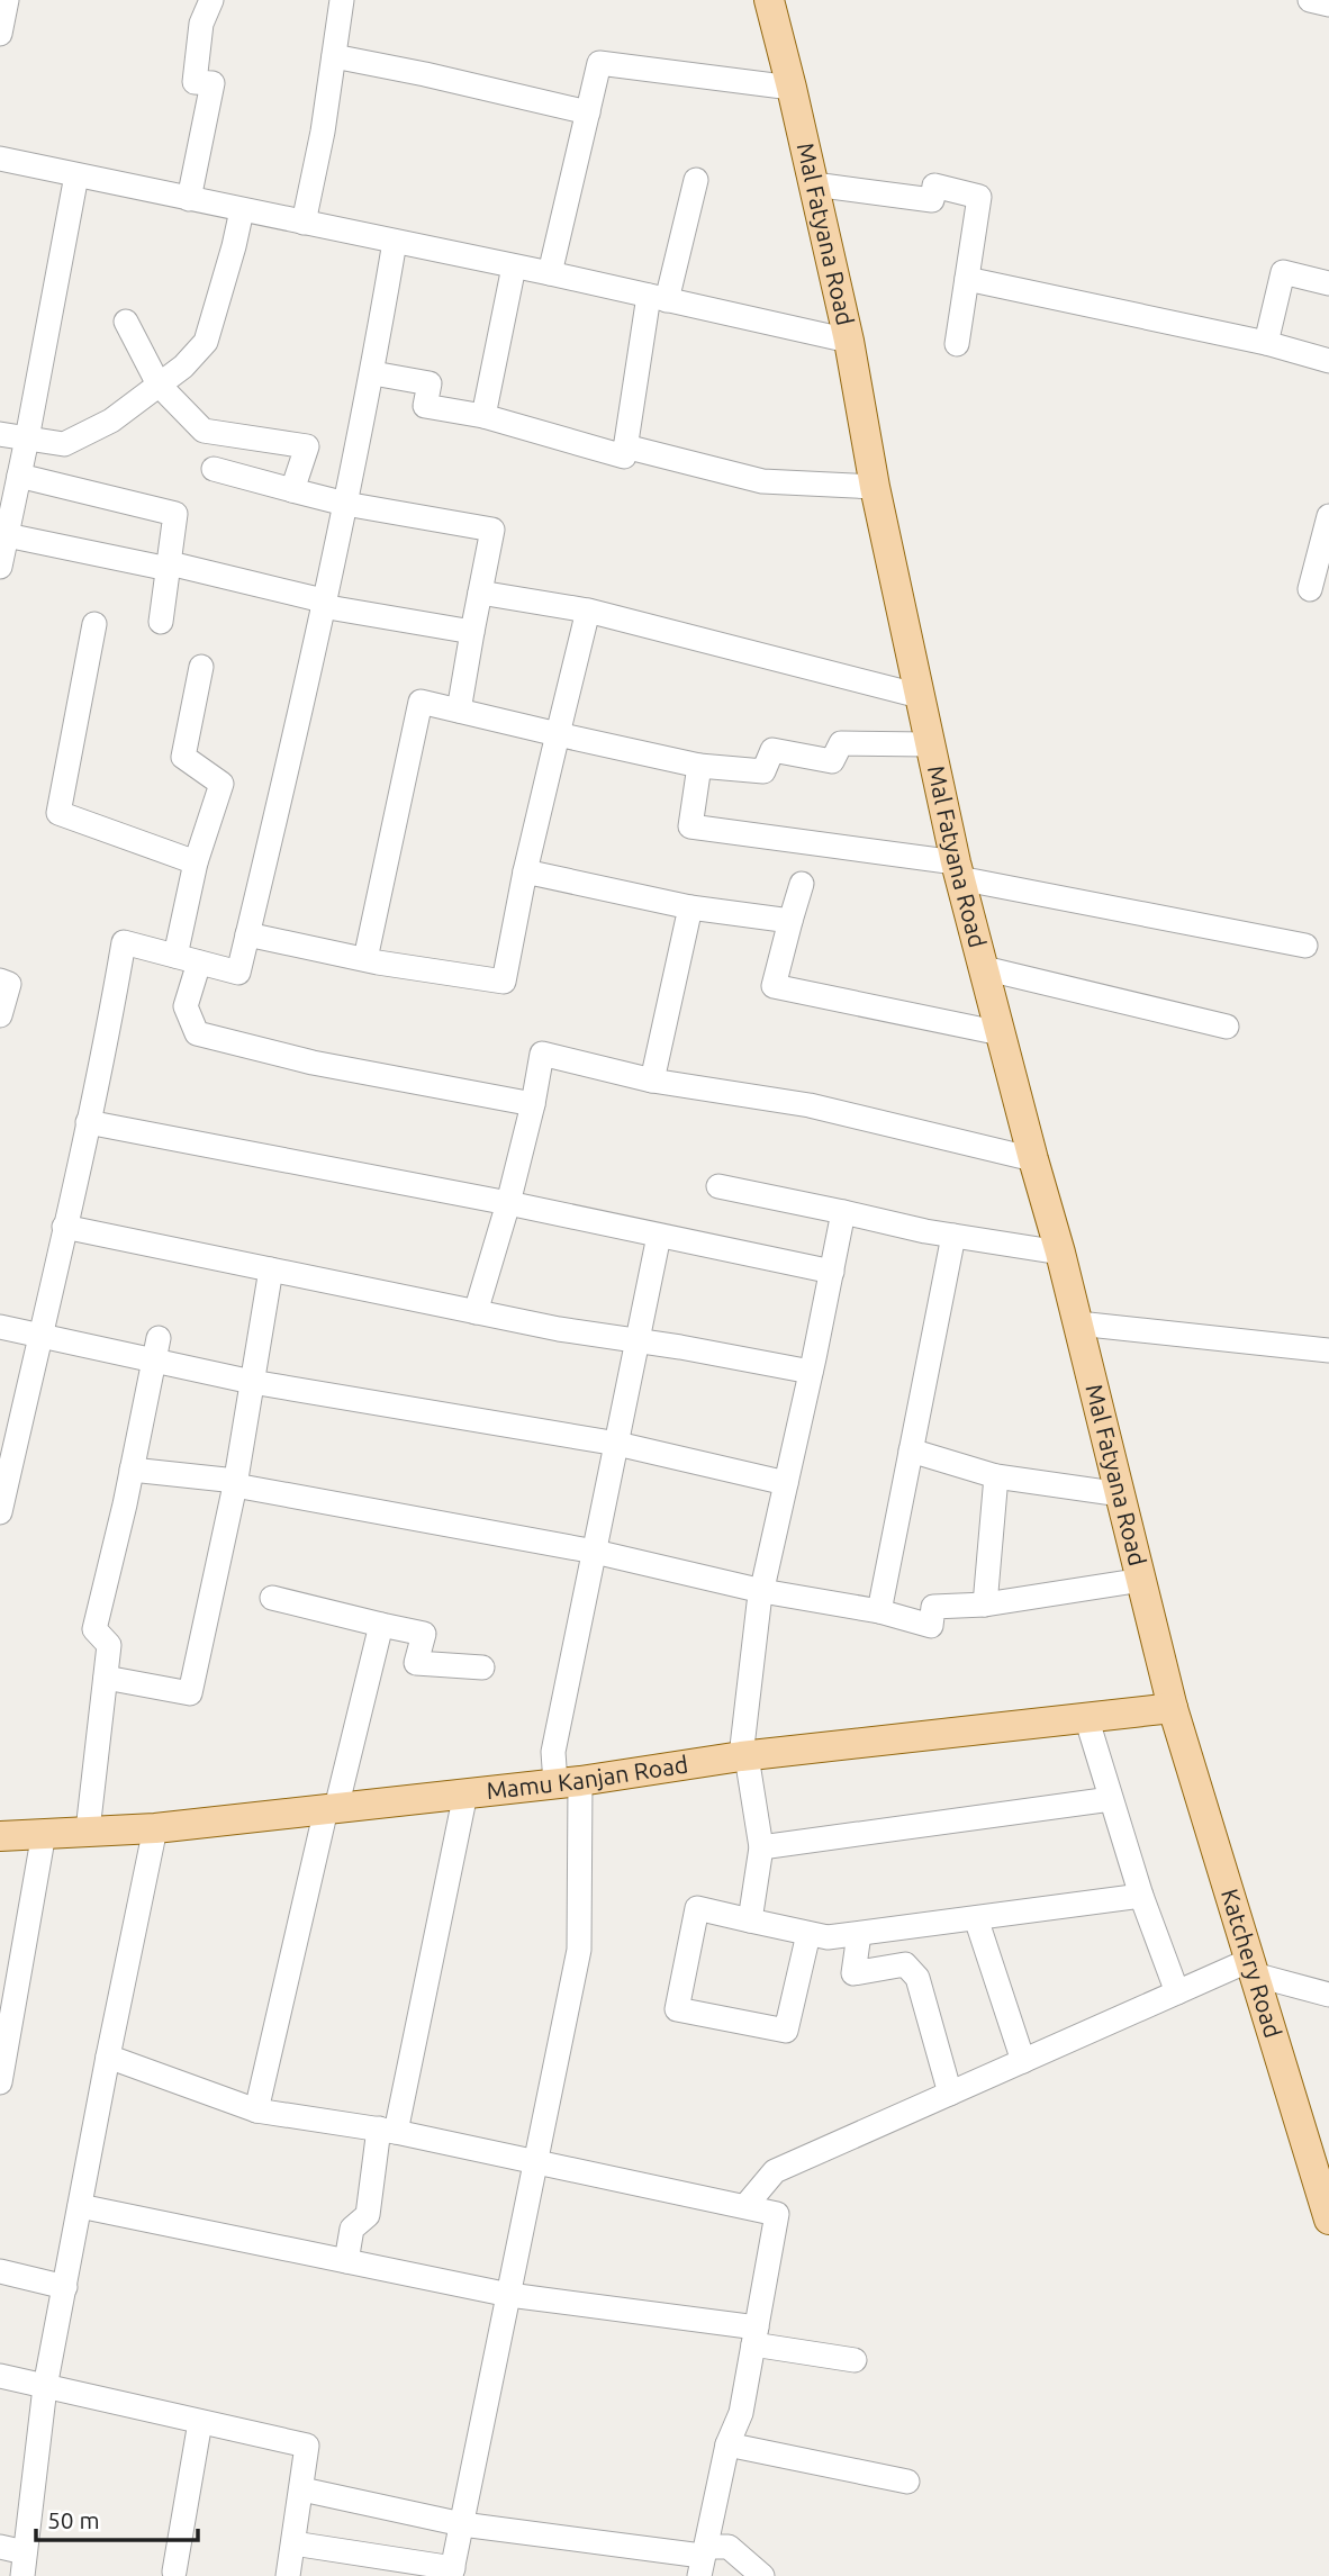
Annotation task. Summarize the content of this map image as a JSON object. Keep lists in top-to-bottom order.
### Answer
{
  "streets": {
    "main road": ["Mal Fatyana Road", "Mamu Kanjan Road", "Katchery Road"]
  },
  "crossings": [
    ["Mal Fatyana Road", "Mamu Kanjan Road"],
    ["Mal Fatyana Road", "Katchery Road"],
    ["Mamu Kanjan Road", "Katchery Road"]
  ],
  "scale_bar": "50 m"
}
